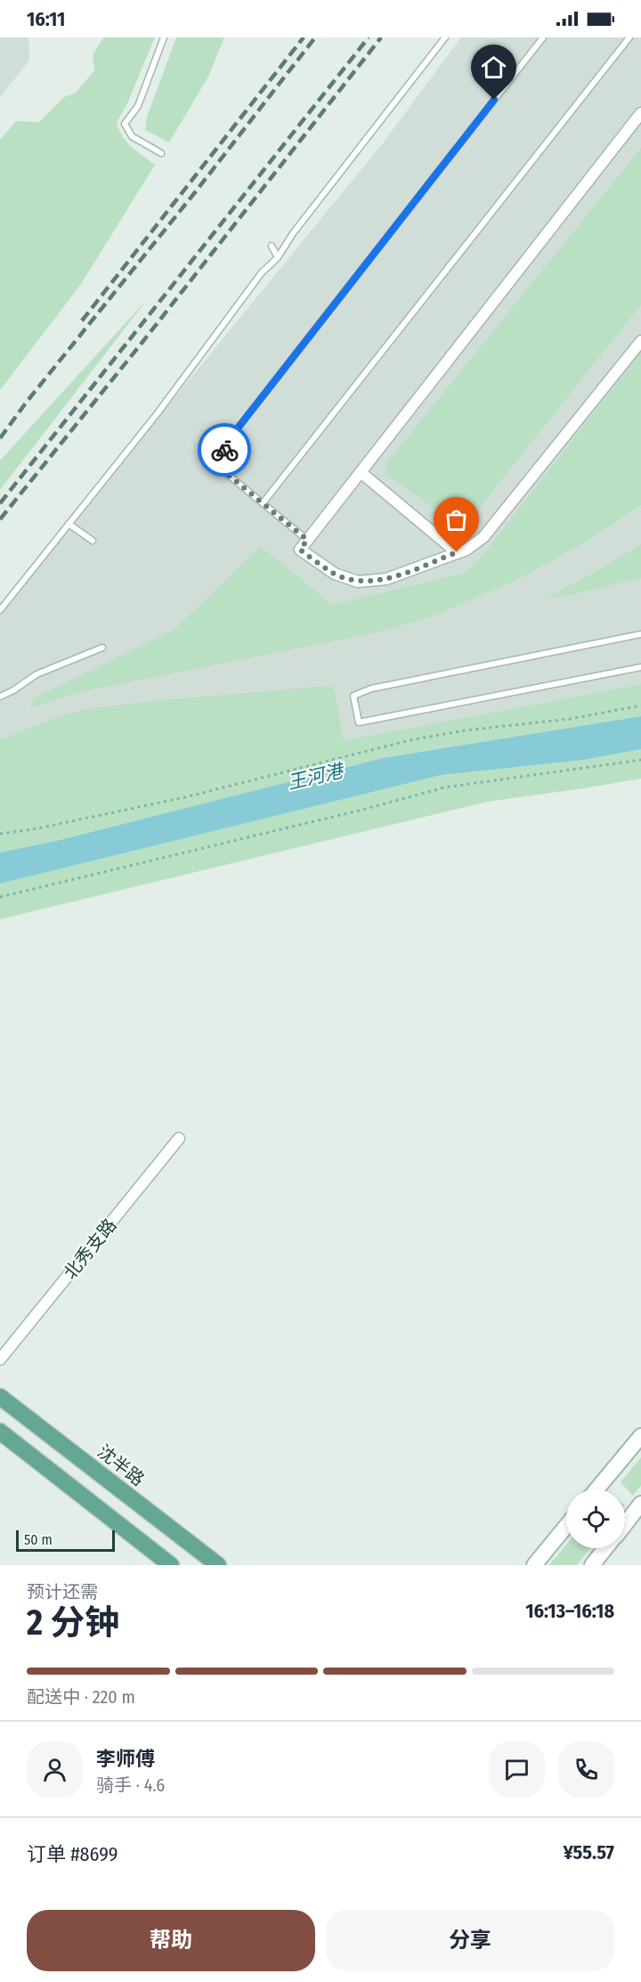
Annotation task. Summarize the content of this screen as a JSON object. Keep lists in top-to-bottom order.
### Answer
{
  "streets": {
    "main road": ["沈半路"],
    "street": ["北秀支路"]
  },
  "water": ["王河港"],
  "scale_bar": "50 m",
  "page": {
    "status": "16:11",
    "scale": "50 m",
    "heading": ["2 分钟", "预计还需", "16:13–16:18"],
    "panel": [
      "李师傅",
      "骑手 · 4.6",
      "订单 #8699",
      "¥55.57"
    ],
    "bar": "配送中 · 220 m",
    "buttons": ["帮助", "分享"]
  }
}
